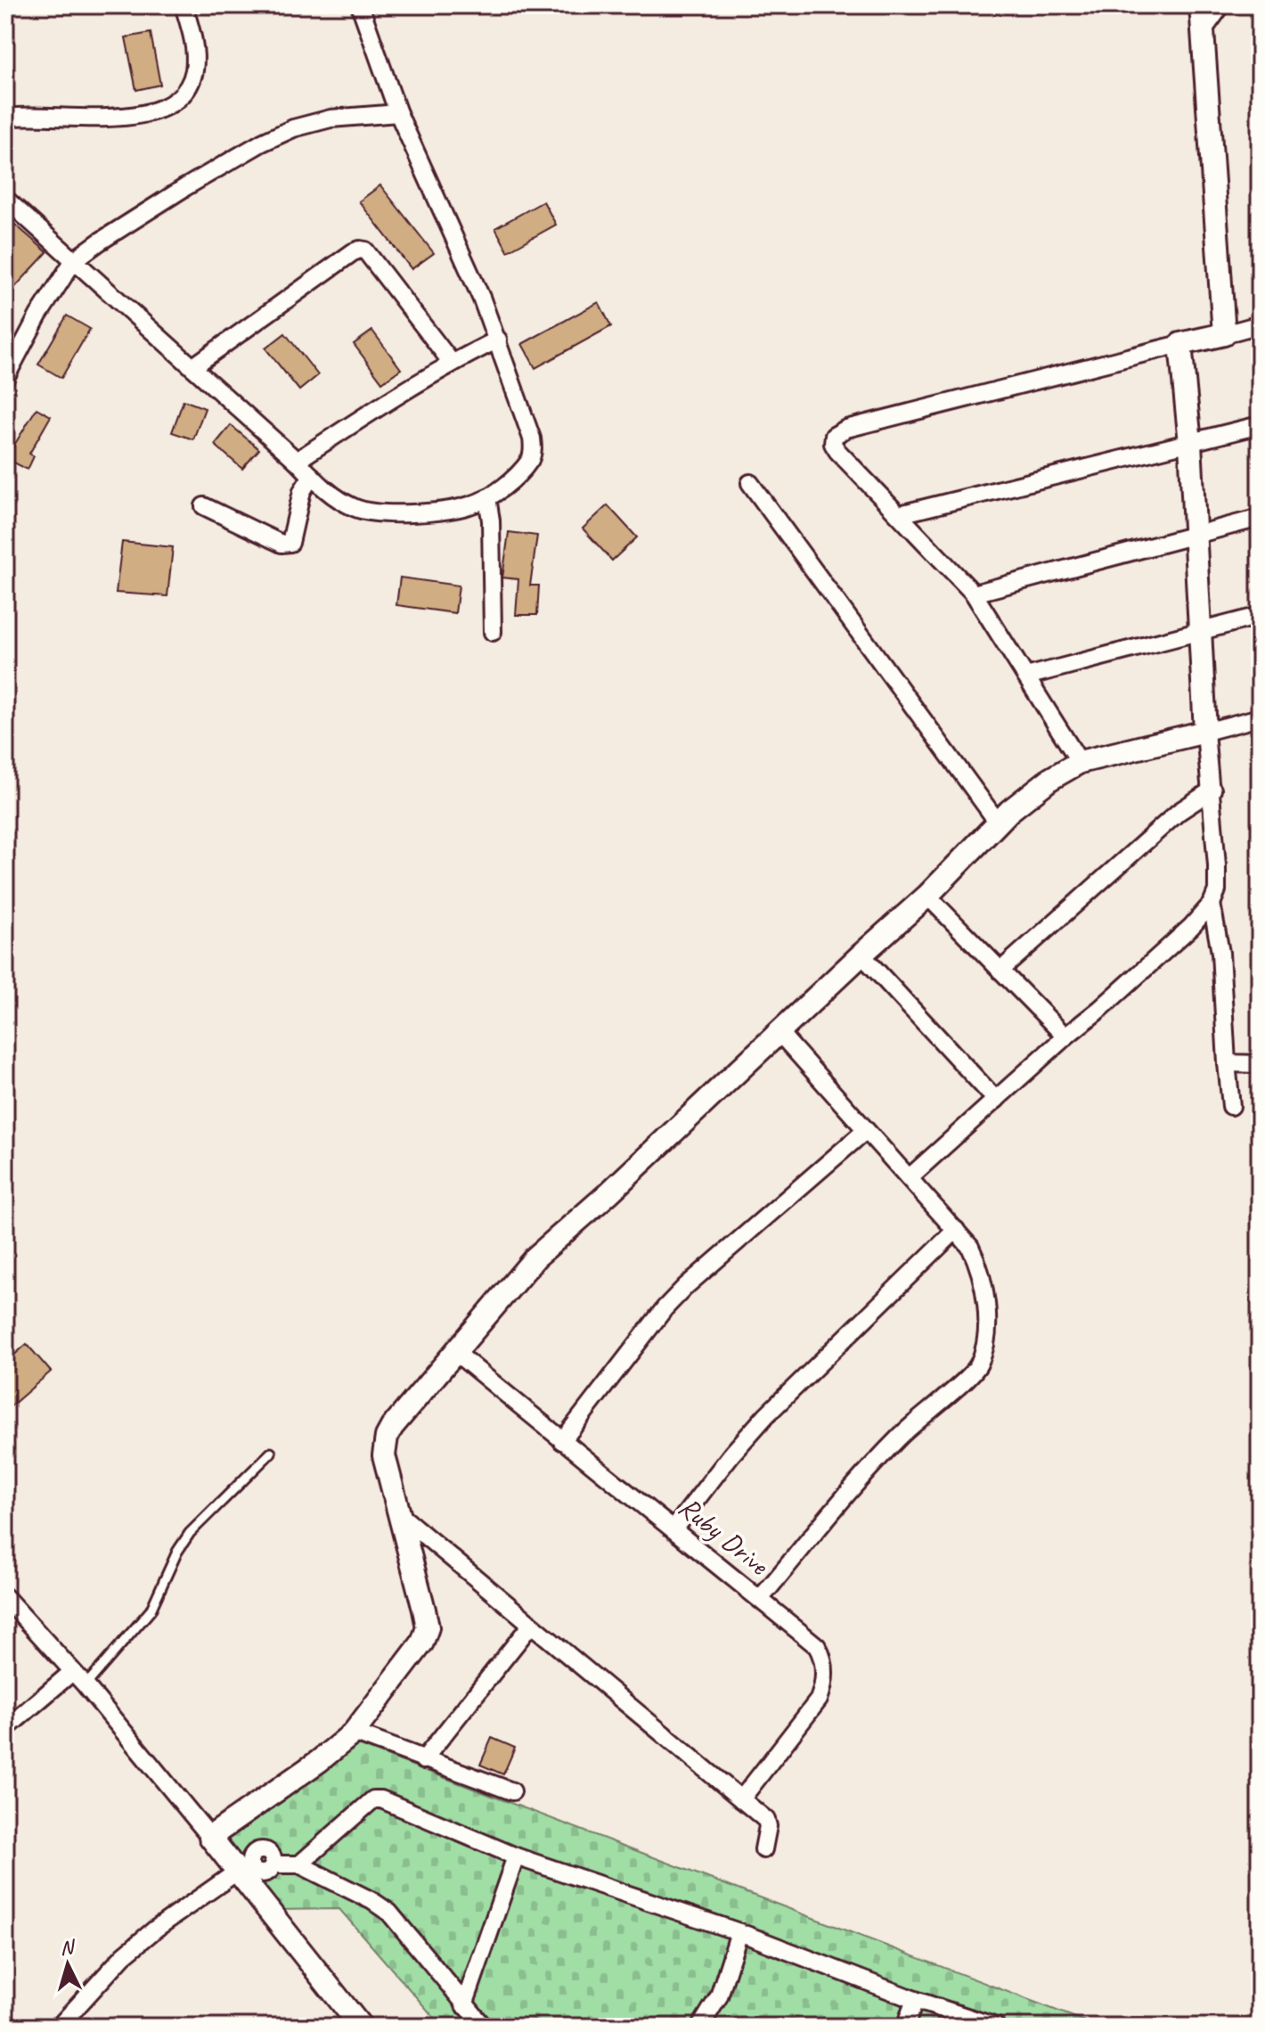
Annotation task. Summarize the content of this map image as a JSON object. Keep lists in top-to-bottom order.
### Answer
{
  "streets": {
    "street": ["Ruby Drive"]
  },
  "north": "top"
}
